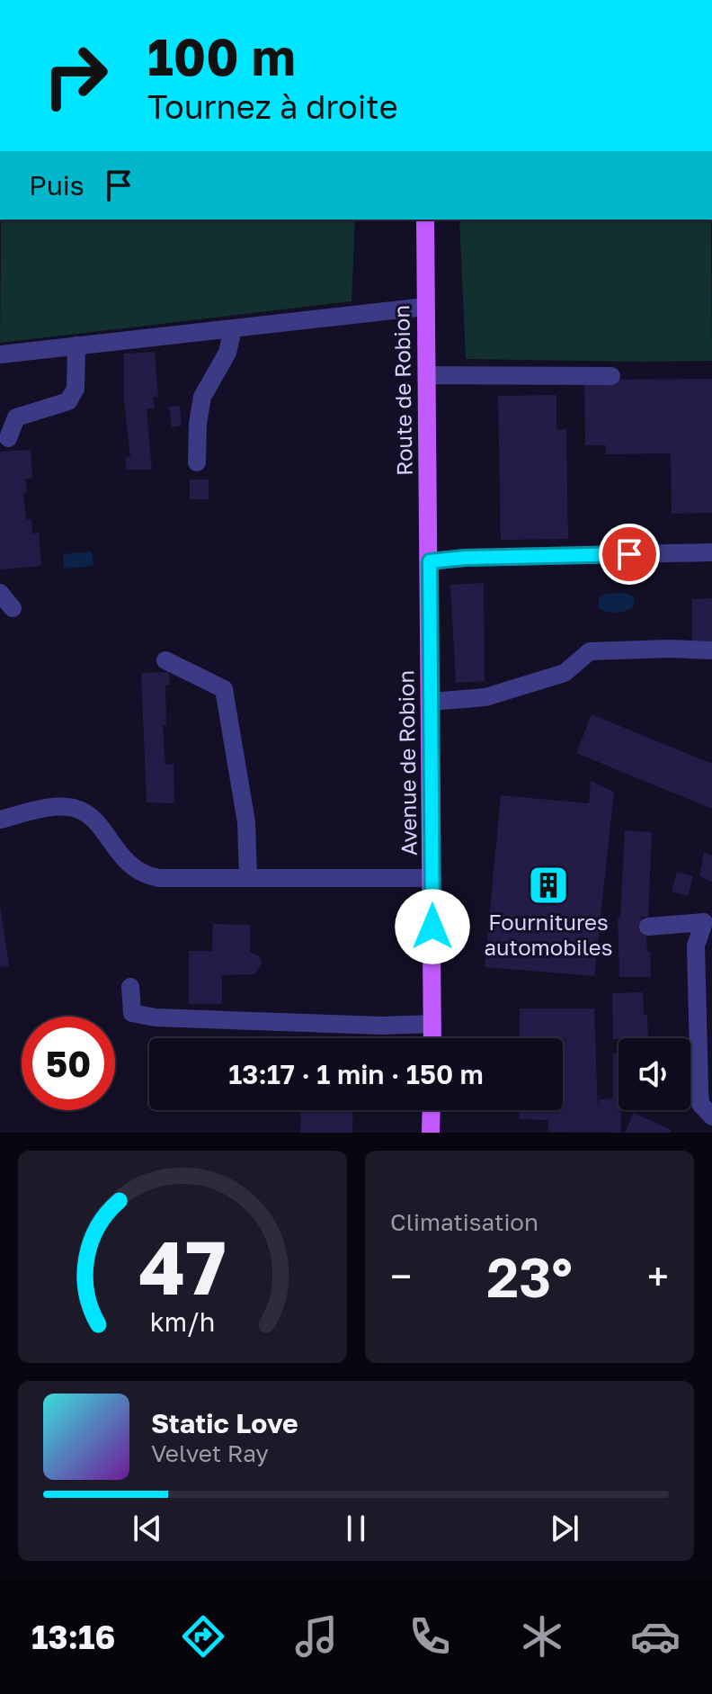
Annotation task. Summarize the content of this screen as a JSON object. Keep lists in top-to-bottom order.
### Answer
{
  "streets": {
    "main road": ["Route de Robion", "Avenue de Robion"]
  },
  "crossings": [
    ["Route de Robion", "Avenue de Robion"]
  ],
  "places": {
    "building": ["Fournitures automobiles"]
  },
  "page": {
    "turn": ["100 m", "Tournez à droite"],
    "then": "Puis",
    "limit": "50",
    "trip": "13:17 · 1 min · 150 m",
    "tile": "Climatisation",
    "heat": ["−", "23°", "+"],
    "song": ["Static Love", "Velvet Ray"],
    "tabs": "13:16",
    "gauge": ["47", "km/h"]
  }
}
